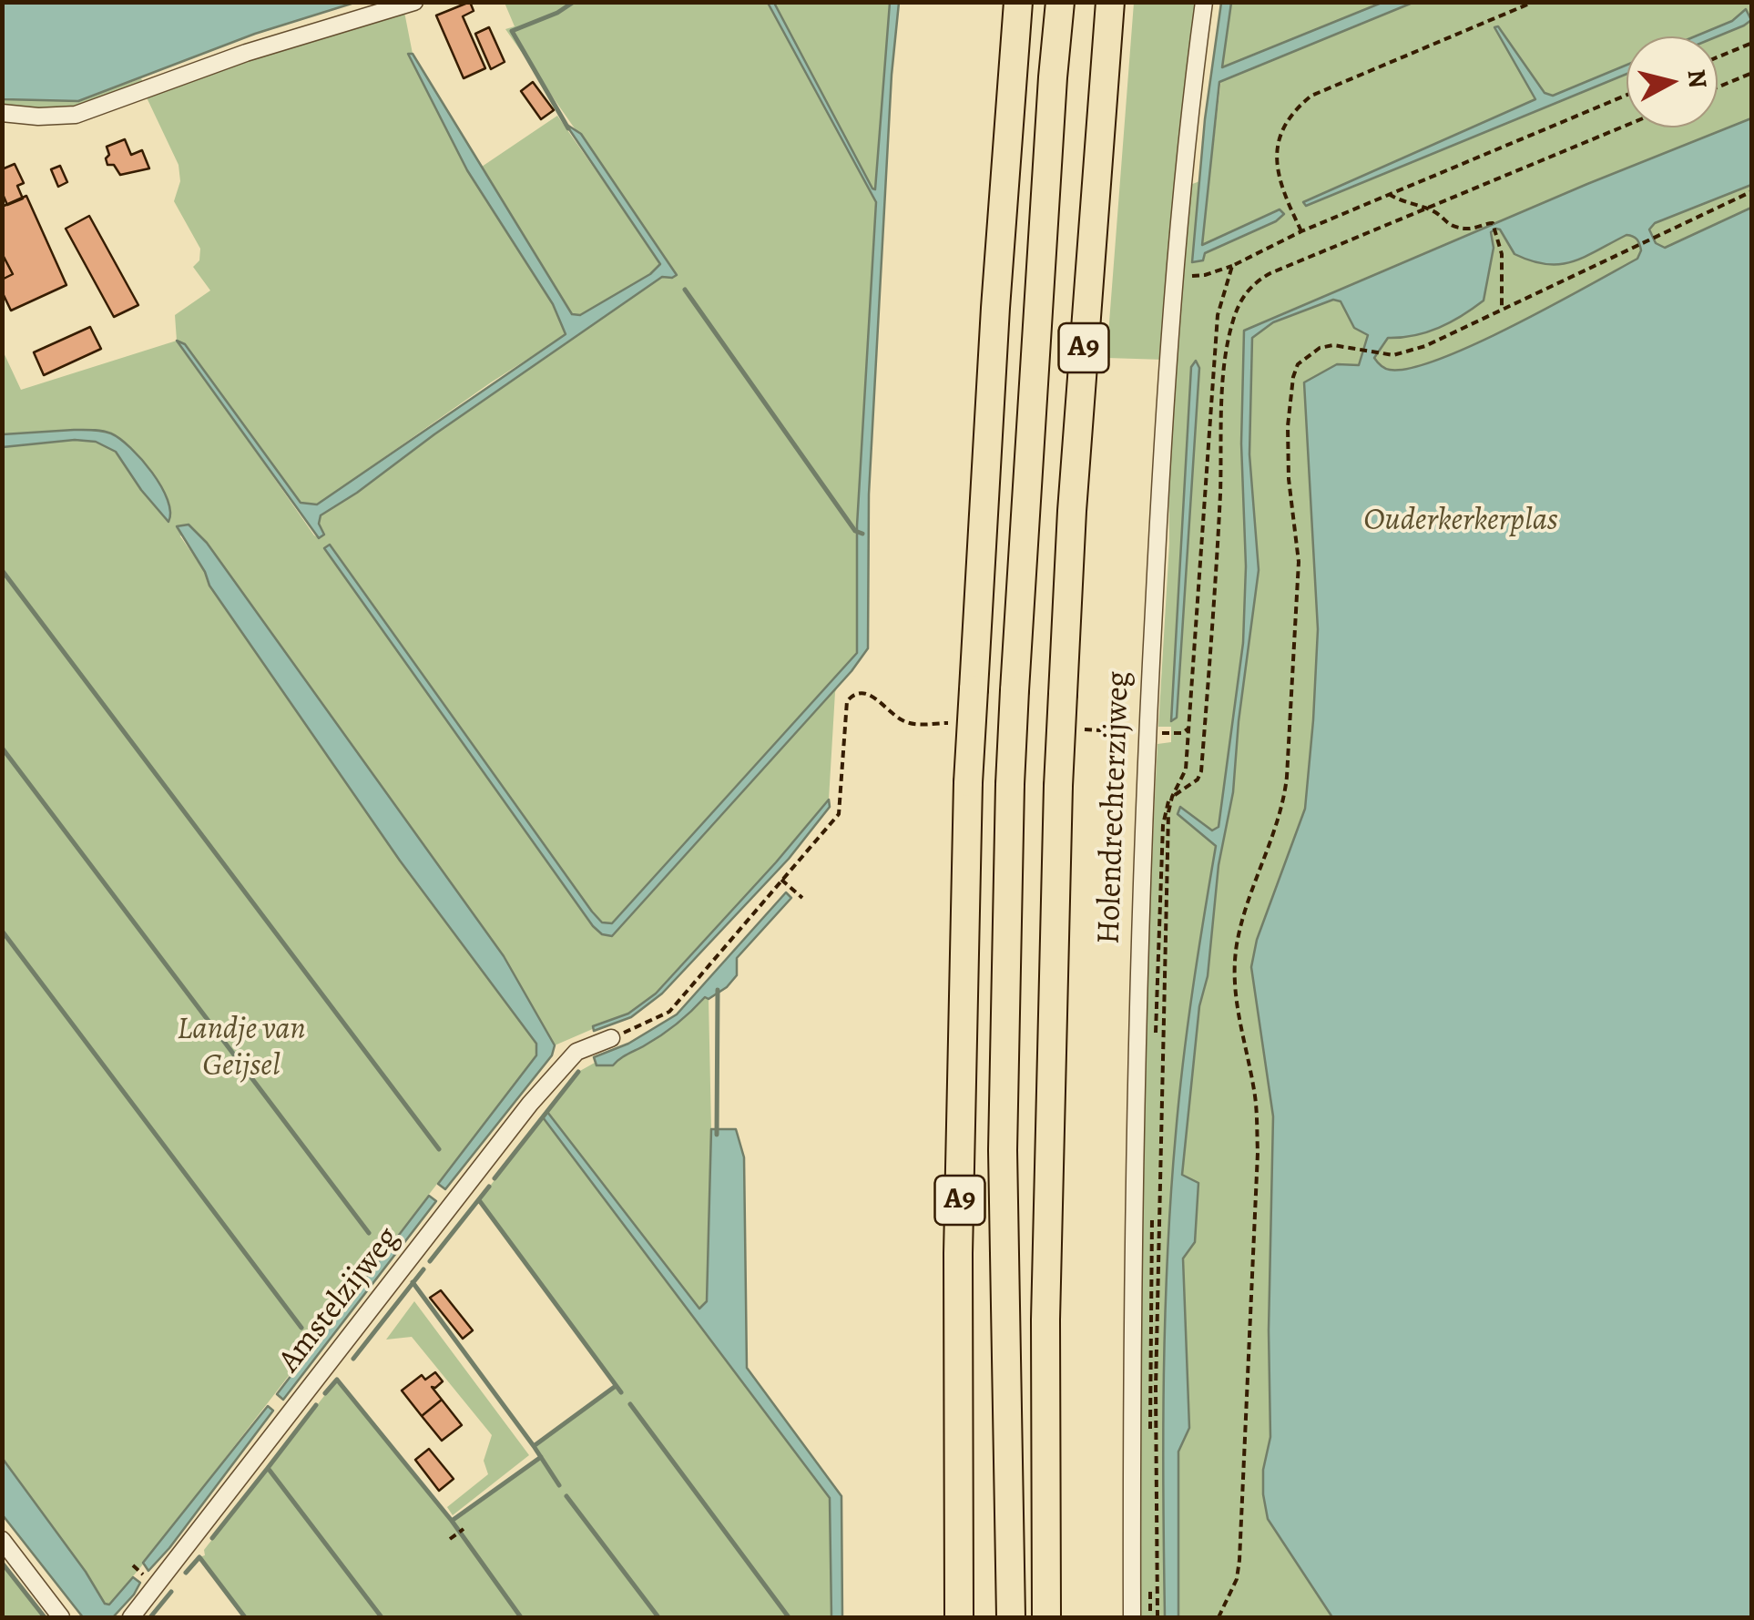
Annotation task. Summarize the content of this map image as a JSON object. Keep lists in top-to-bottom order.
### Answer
{
  "streets": {
    "highway": ["A9"],
    "street": ["Holendrechterzijweg", "Amstelzijweg"]
  },
  "parks": ["Ouderkerkerplas", "Landje van Geijsel"],
  "north": "right"
}
